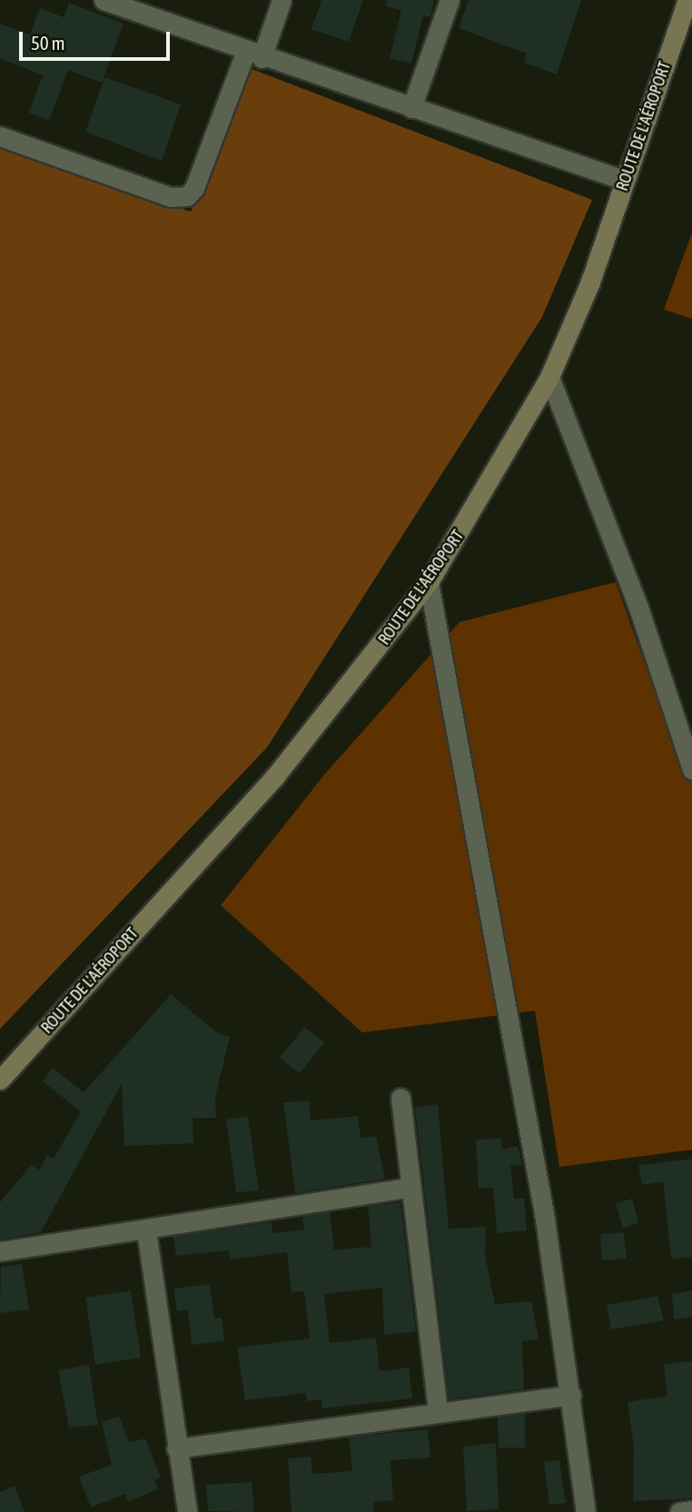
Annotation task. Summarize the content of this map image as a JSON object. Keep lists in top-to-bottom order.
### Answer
{
  "streets": {
    "main road": ["ROUTE DE L'AÉROPORT"]
  },
  "scale_bar": "50 m"
}
